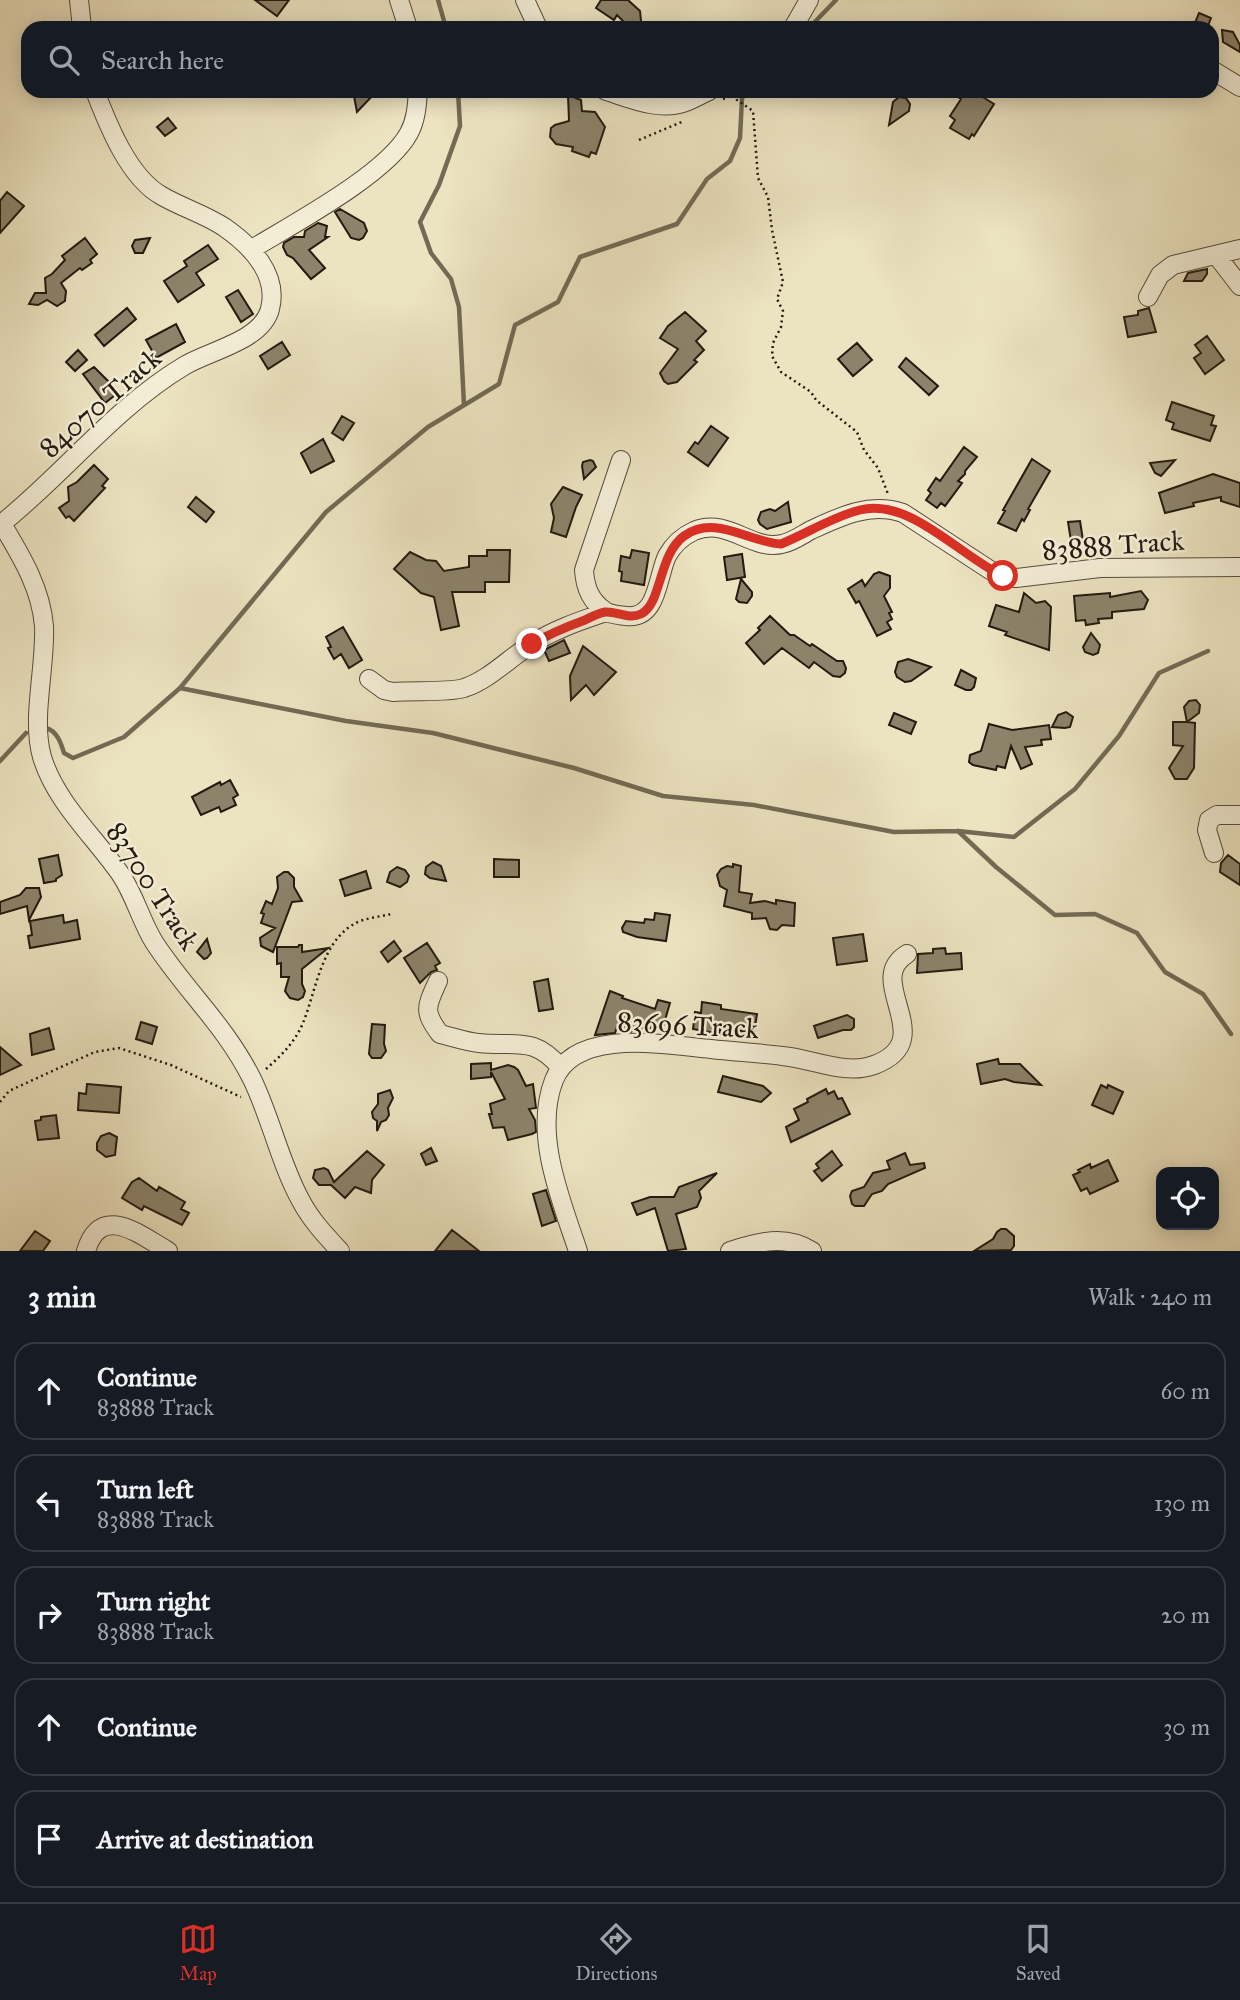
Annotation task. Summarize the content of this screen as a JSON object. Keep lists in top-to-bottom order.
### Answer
{
  "streets": {
    "street": [
      "84070 Track",
      "83888 Track",
      "83700 Track",
      "83696 Track"
    ]
  },
  "crossings": [
    ["84070 Track", "83700 Track"]
  ],
  "page": {
    "search": "Search here",
    "heading": ["3 min", "Walk · 240 m"],
    "list": [
      ["Continue", "83888 Track", "60 m"],
      ["Turn left", "83888 Track", "130 m"],
      ["Turn right", "83888 Track", "20 m"],
      ["Continue", "30 m"],
      "Arrive at destination"
    ],
    "nav": ["Map", "Directions", "Saved"]
  }
}
